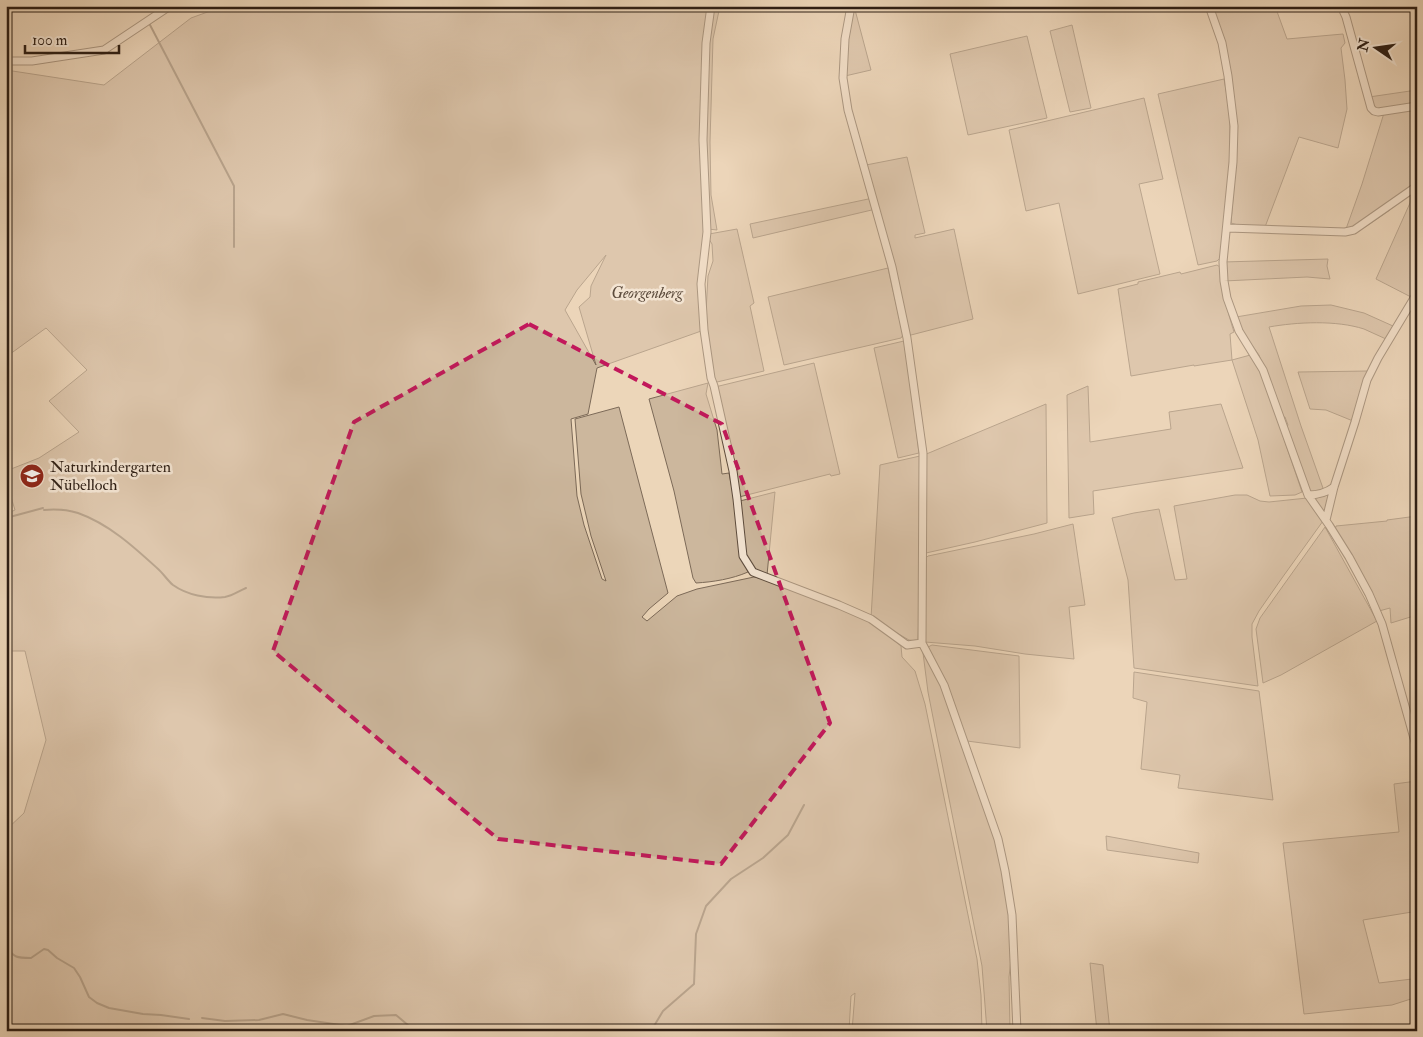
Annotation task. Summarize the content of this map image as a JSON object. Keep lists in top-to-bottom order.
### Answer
{
  "parks": ["Georgenberg"],
  "places": {
    "school or university": ["Naturkindergarten Nübelloch"]
  },
  "scale_bar": "100 m",
  "north": "left"
}
